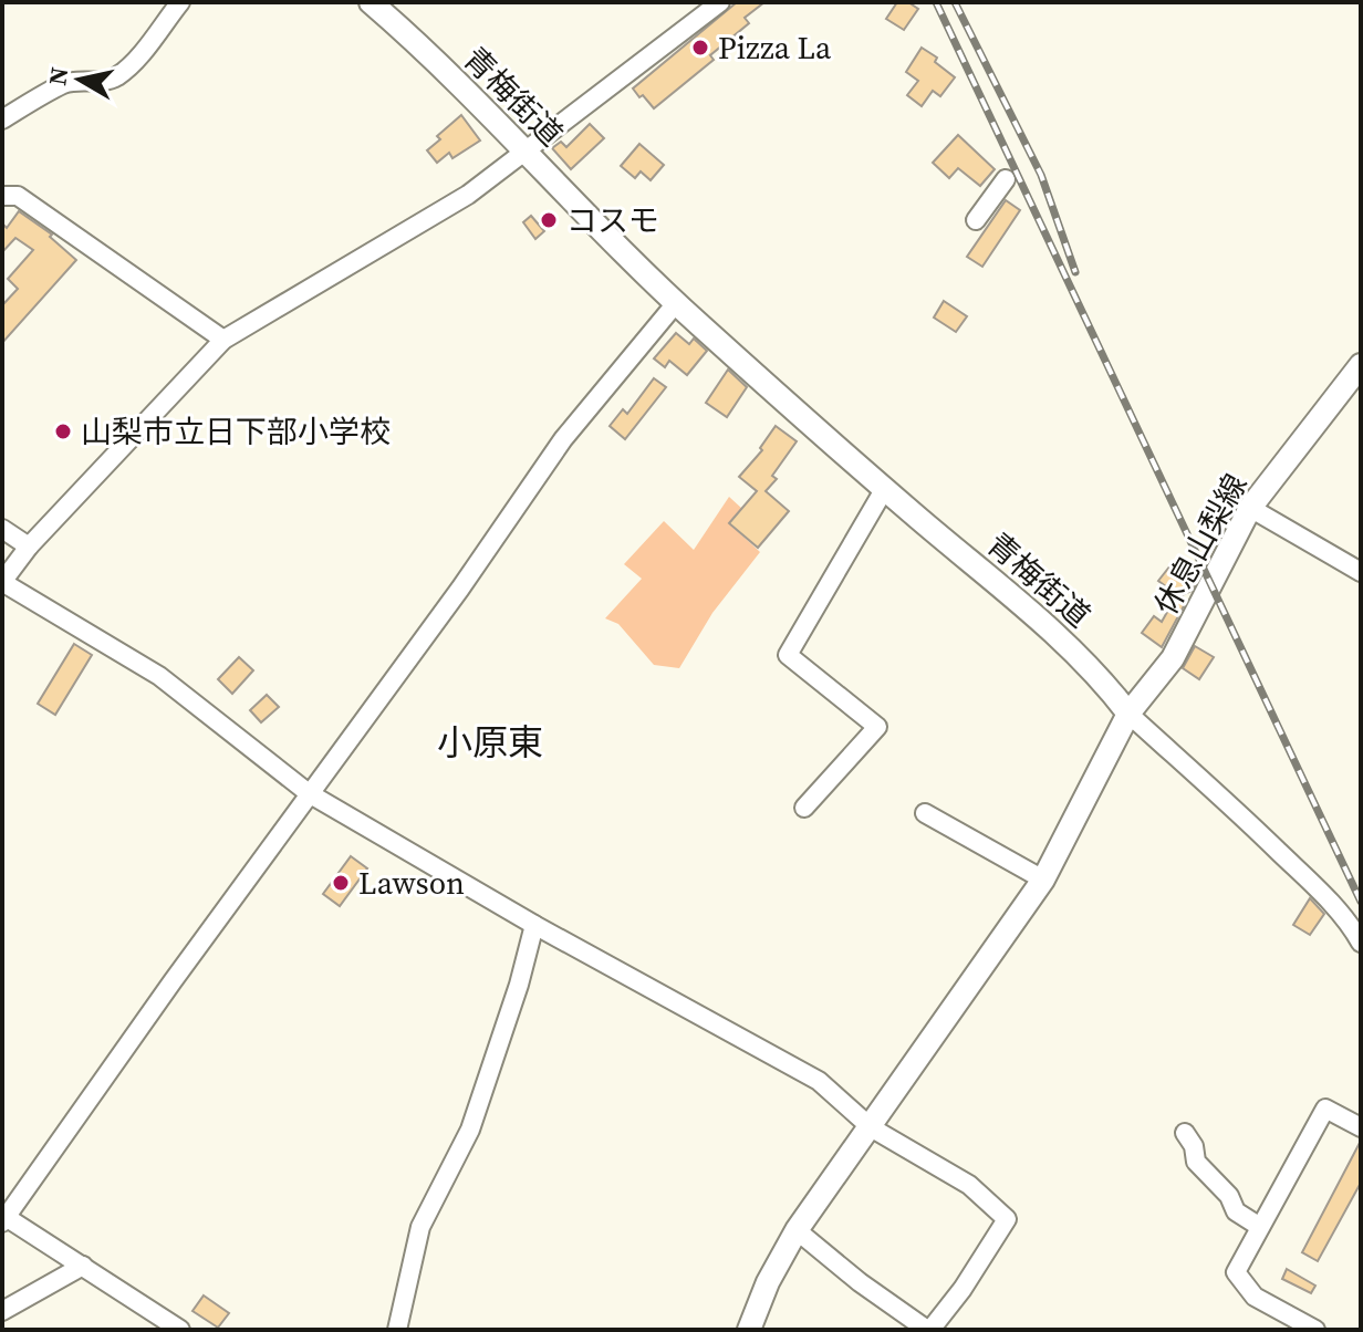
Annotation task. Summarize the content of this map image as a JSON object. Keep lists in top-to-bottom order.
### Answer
{
  "streets": {
    "main road": ["青梅街道", "休息山梨線"]
  },
  "crossings": [
    ["青梅街道", "休息山梨線"]
  ],
  "districts": ["小原東"],
  "places": [
    "Pizza La",
    "コスモ",
    "山梨市立日下部小学校",
    "Lawson"
  ],
  "north": "left"
}
